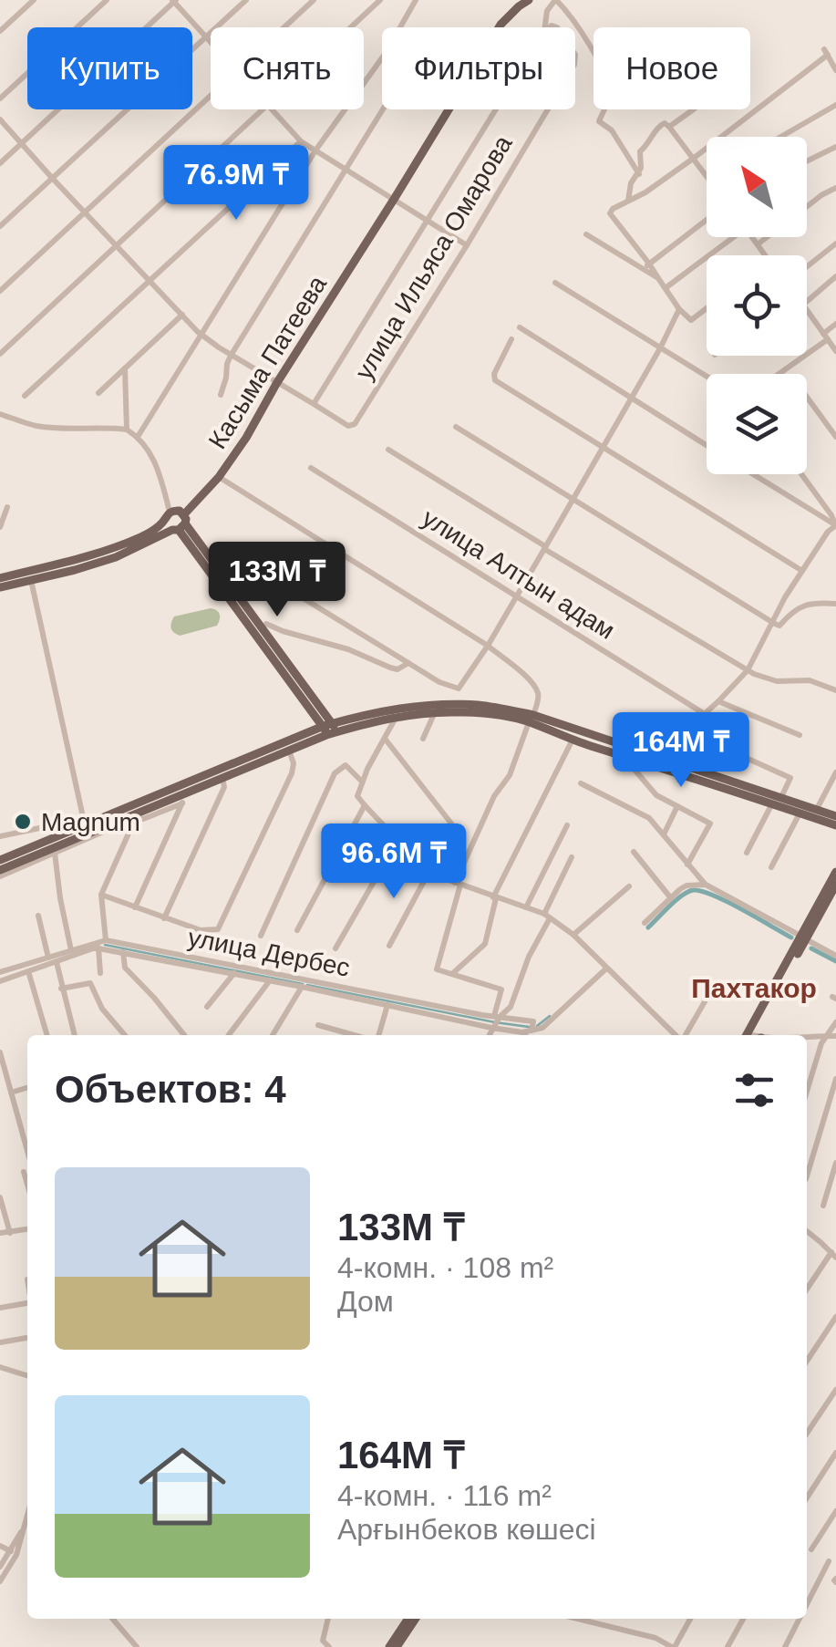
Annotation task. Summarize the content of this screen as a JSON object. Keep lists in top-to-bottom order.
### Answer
{
  "streets": {
    "main road": ["Касыма Патеева"],
    "street": ["улица Ильяса Омарова", "улица Алтын адам", "улица Дербес"]
  },
  "districts": ["Пахтакор"],
  "places": ["Magnum"],
  "north": "top left",
  "page": {
    "chip": [
      "Купить",
      "Снять",
      "Фильтры",
      "Новое"
    ],
    "price": [
      "76.9M ₸",
      "133M ₸",
      "164M ₸",
      "96.6M ₸"
    ],
    "heading": "Объектов: 4",
    "list": [
      {
        "name": "133M ₸",
        "note": "4-комн. · 108 m² · Дом"
      },
      {
        "name": "164M ₸",
        "note": "4-комн. · 116 m² · Арғынбеков көшесі"
      }
    ]
  }
}
